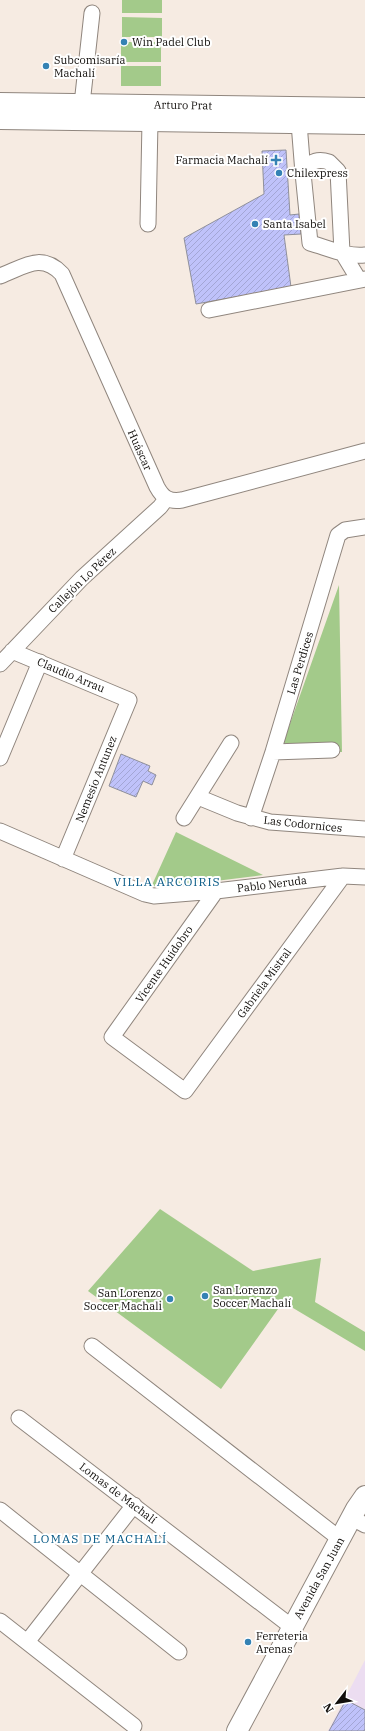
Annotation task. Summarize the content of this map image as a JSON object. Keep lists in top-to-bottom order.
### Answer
{
  "streets": {
    "main road": ["Arturo Prat", "Avenida San Juan"],
    "street": [
      "Huáscar",
      "Callejón Lo Pérez",
      "Las Perdices",
      "Claudio Arrau",
      "Nemesio Antunez",
      "Las Codornices",
      "Pablo Neruda",
      "Vicente Huidobro",
      "Gabriela Mistral",
      "Lomas de Machalí"
    ]
  },
  "crossings": [
    ["Huáscar", "Callejón Lo Pérez"],
    ["Callejón Lo Pérez", "Claudio Arrau"],
    ["Las Perdices", "Las Codornices"],
    ["Claudio Arrau", "Nemesio Antunez"],
    ["Nemesio Antunez", "Pablo Neruda"],
    ["Pablo Neruda", "Vicente Huidobro"],
    ["Pablo Neruda", "Gabriela Mistral"],
    ["Vicente Huidobro", "Gabriela Mistral"],
    ["Lomas de Machalí", "Avenida San Juan"]
  ],
  "districts": ["VILLA ARCOIRIS", "LOMAS DE MACHALÍ"],
  "places": {
    "other": [
      "Win Padel Club",
      "Subcomisaría Machalí",
      "Chilexpress",
      "Santa Isabel",
      "San Lorenzo Soccer Machalí",
      "San Lorenzo Soccer Machali",
      "Ferreteria Arenas"
    ],
    "health": ["Farmacia Machalí"]
  },
  "north": "bottom left"
}
